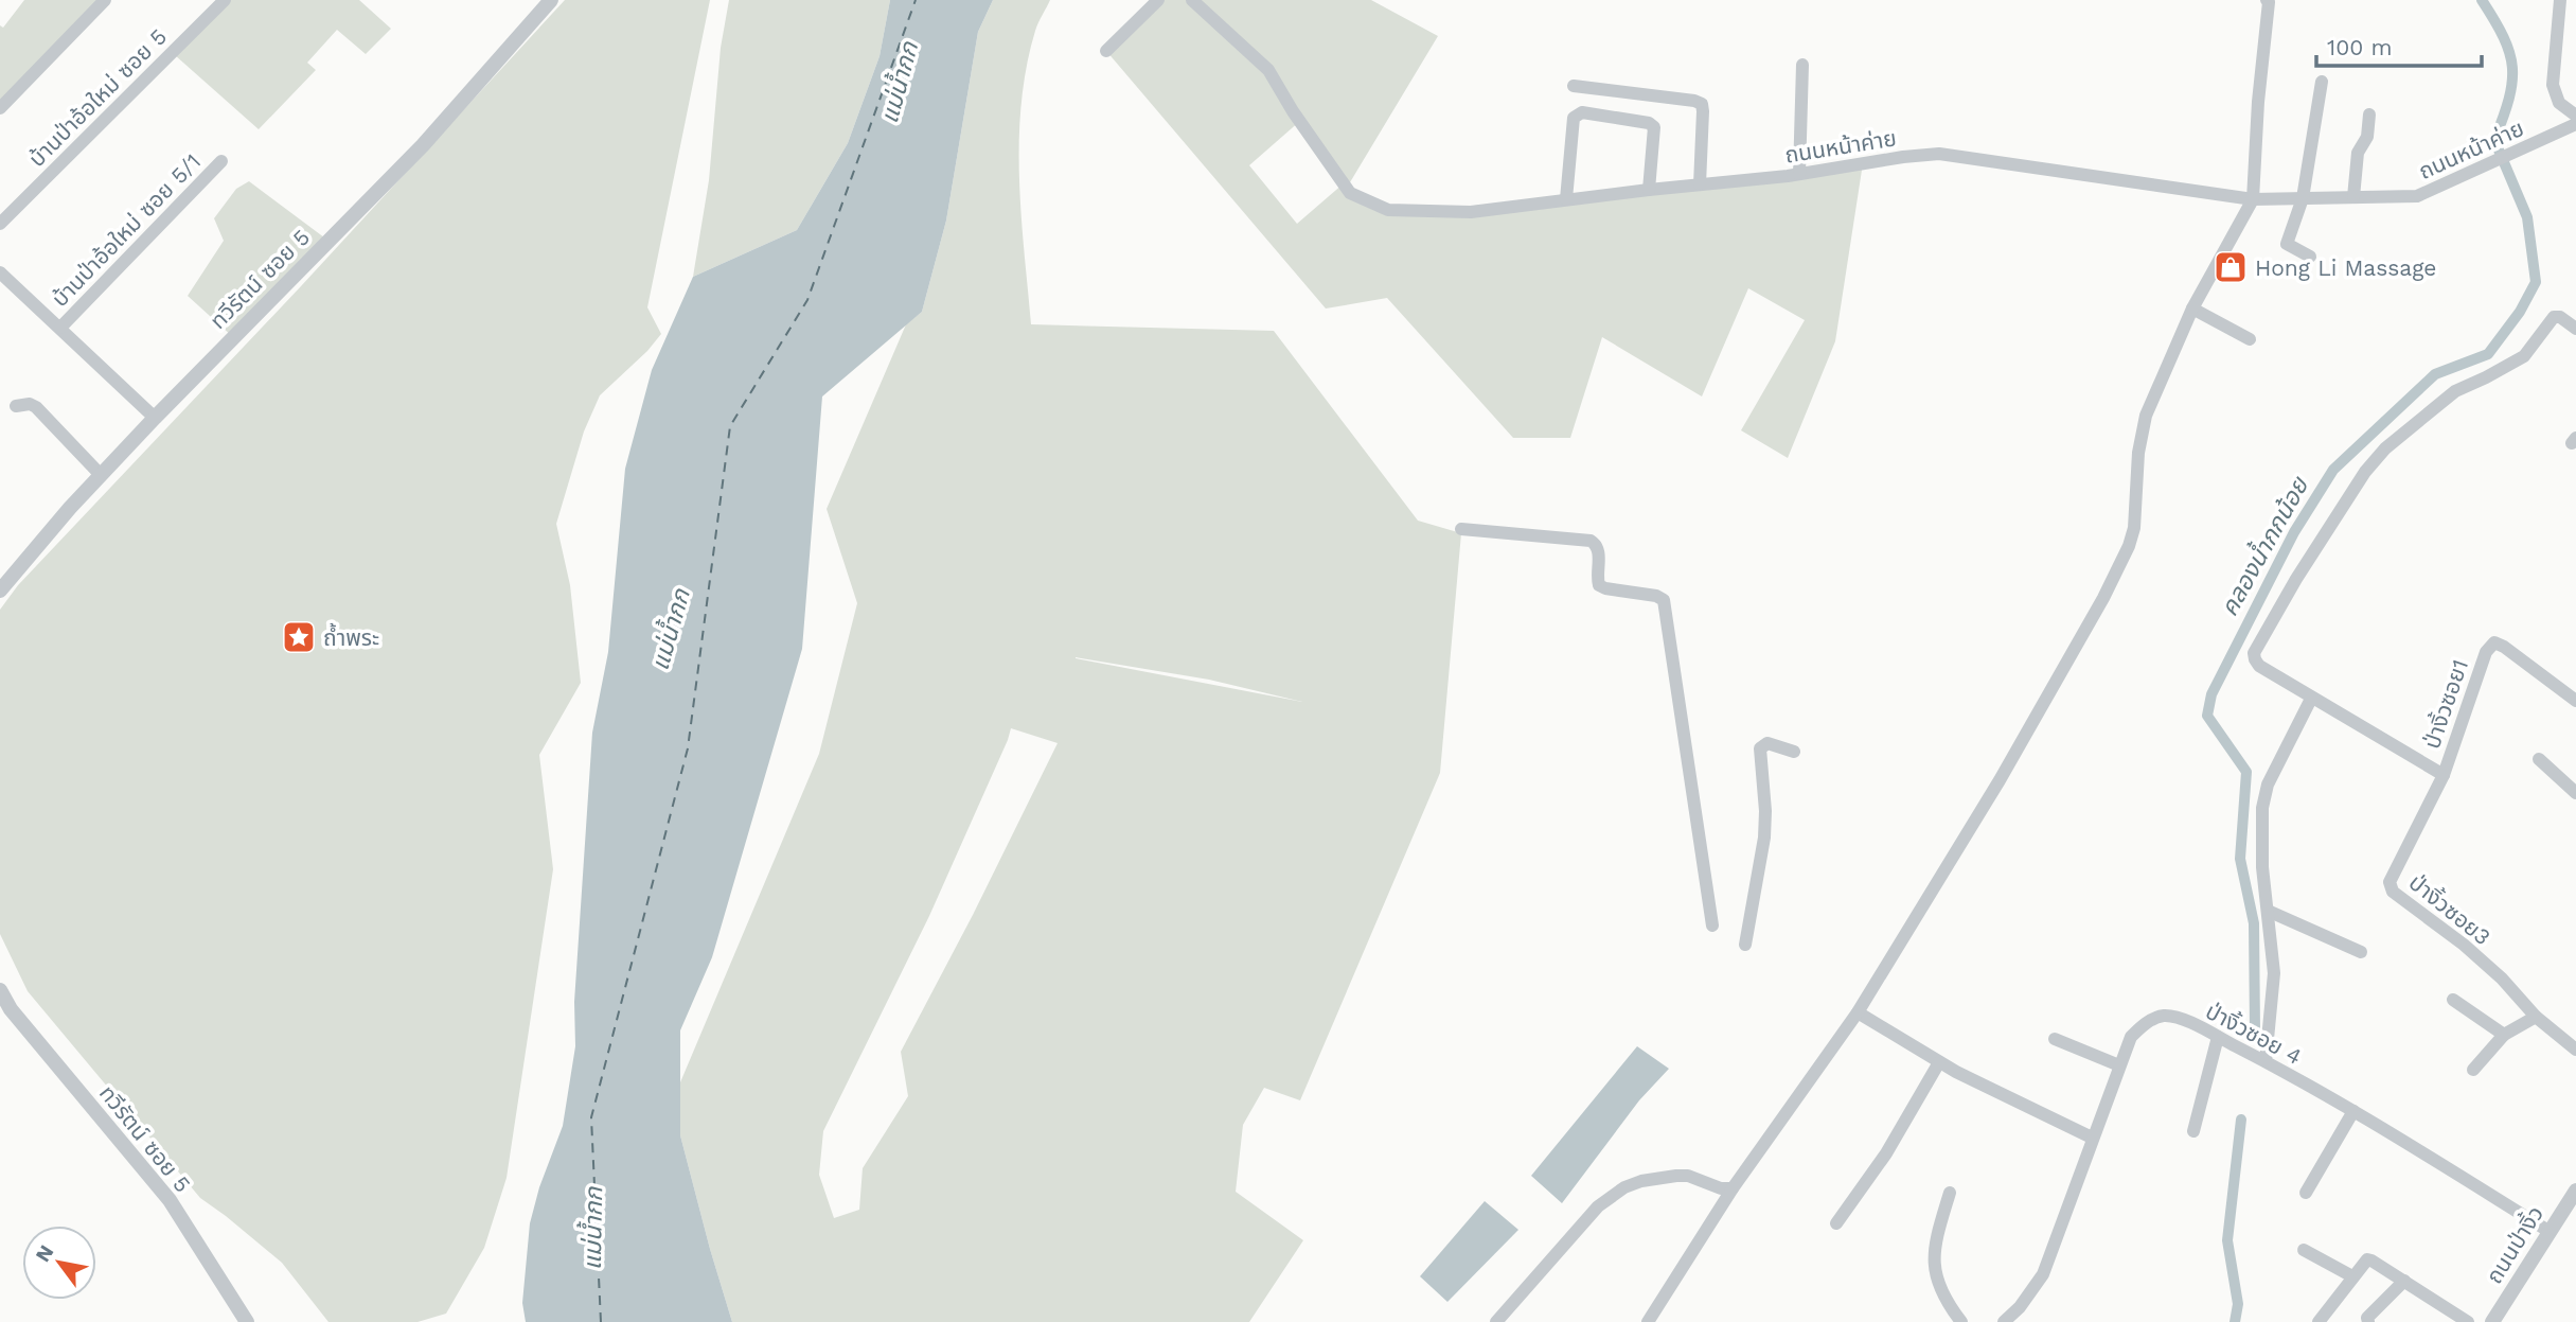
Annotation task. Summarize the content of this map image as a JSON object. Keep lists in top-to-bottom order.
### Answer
{
  "streets": {
    "street": [
      "บ้านป่าอ้อใหม่ ซอย 5",
      "ถนนหน้าค่าย",
      "บ้านป่าอ้อใหม่ ซอย 5/1",
      "ทวีรัตน์ ซอย 5",
      "ป่างิ้วซอย1",
      "ป่างิ้วซอย3",
      "ป่างิ้วซอย 4",
      "ถนนป่างิ้ว"
    ]
  },
  "crossings": [
    ["ป่างิ้วซอย1", "ป่างิ้วซอย3"],
    ["ป่างิ้วซอย 4", "ถนนป่างิ้ว"]
  ],
  "water": ["แม่น้ำกก", "คลองน้ำกกน้อย"],
  "places": {
    "shop": ["Hong Li Massage"],
    "place": ["ถ้ำพระ"]
  },
  "scale_bar": "100 m",
  "north": "top left"
}
